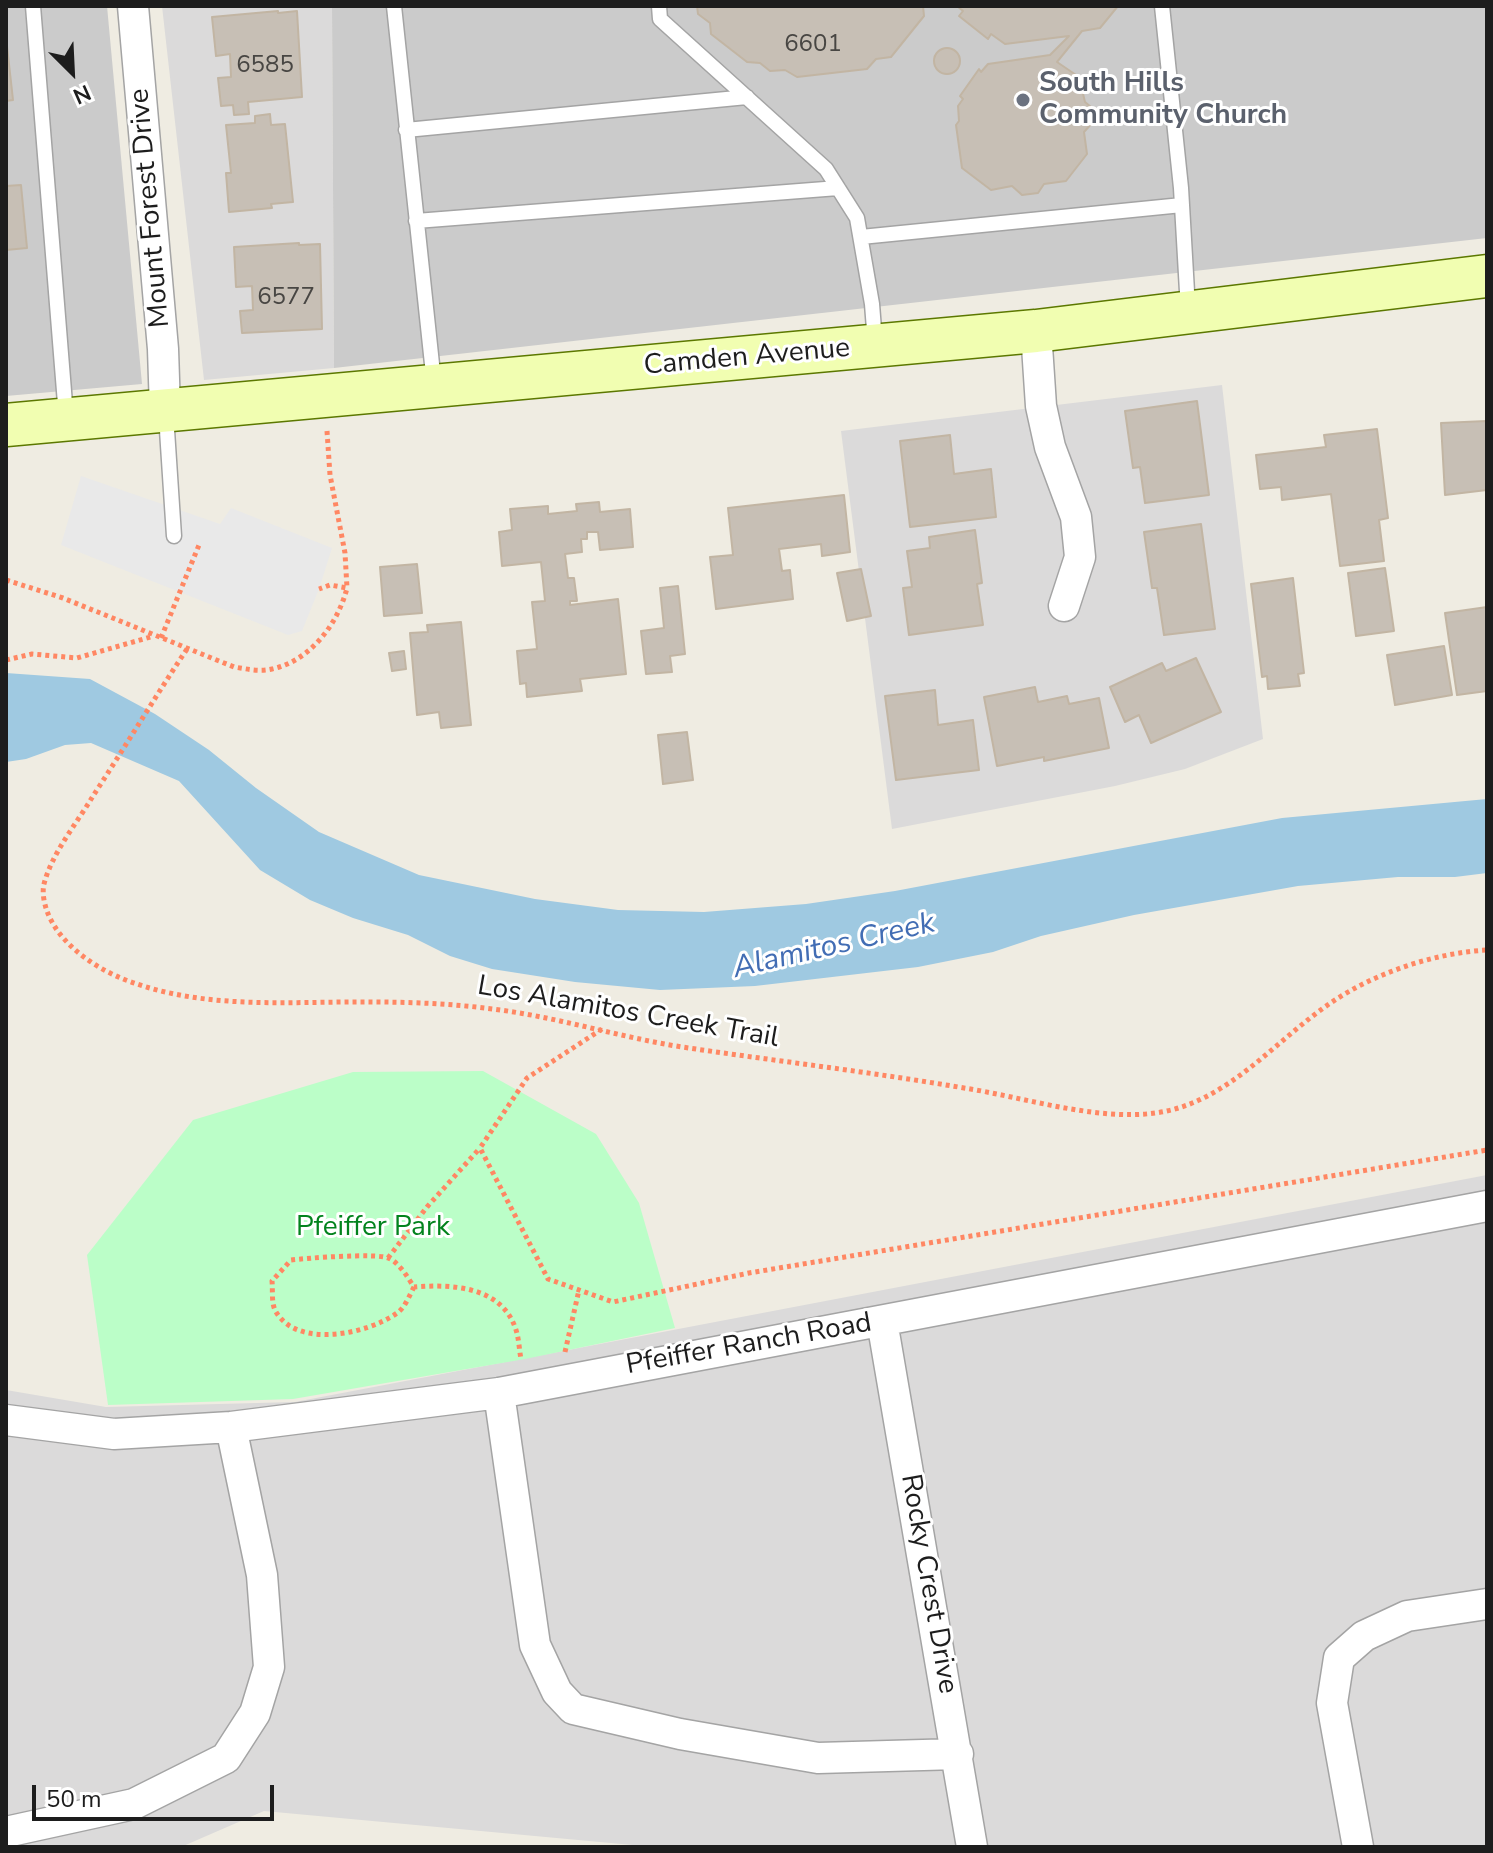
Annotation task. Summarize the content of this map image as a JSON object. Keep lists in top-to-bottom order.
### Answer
{
  "streets": {
    "street": [
      "Mount Forest Drive",
      "Camden Avenue",
      "Pfeiffer Ranch Road",
      "Rocky Crest Drive"
    ],
    "path": ["Los Alamitos Creek Trail"]
  },
  "crossings": [
    ["Mount Forest Drive", "Camden Avenue"],
    ["Pfeiffer Ranch Road", "Rocky Crest Drive"]
  ],
  "water": ["Alamitos Creek"],
  "parks": ["Pfeiffer Park"],
  "places": ["South Hills Community Church"],
  "house_numbers": ["6601", "6585", "6577"],
  "scale_bar": "50 m",
  "north": "bottom right"
}
